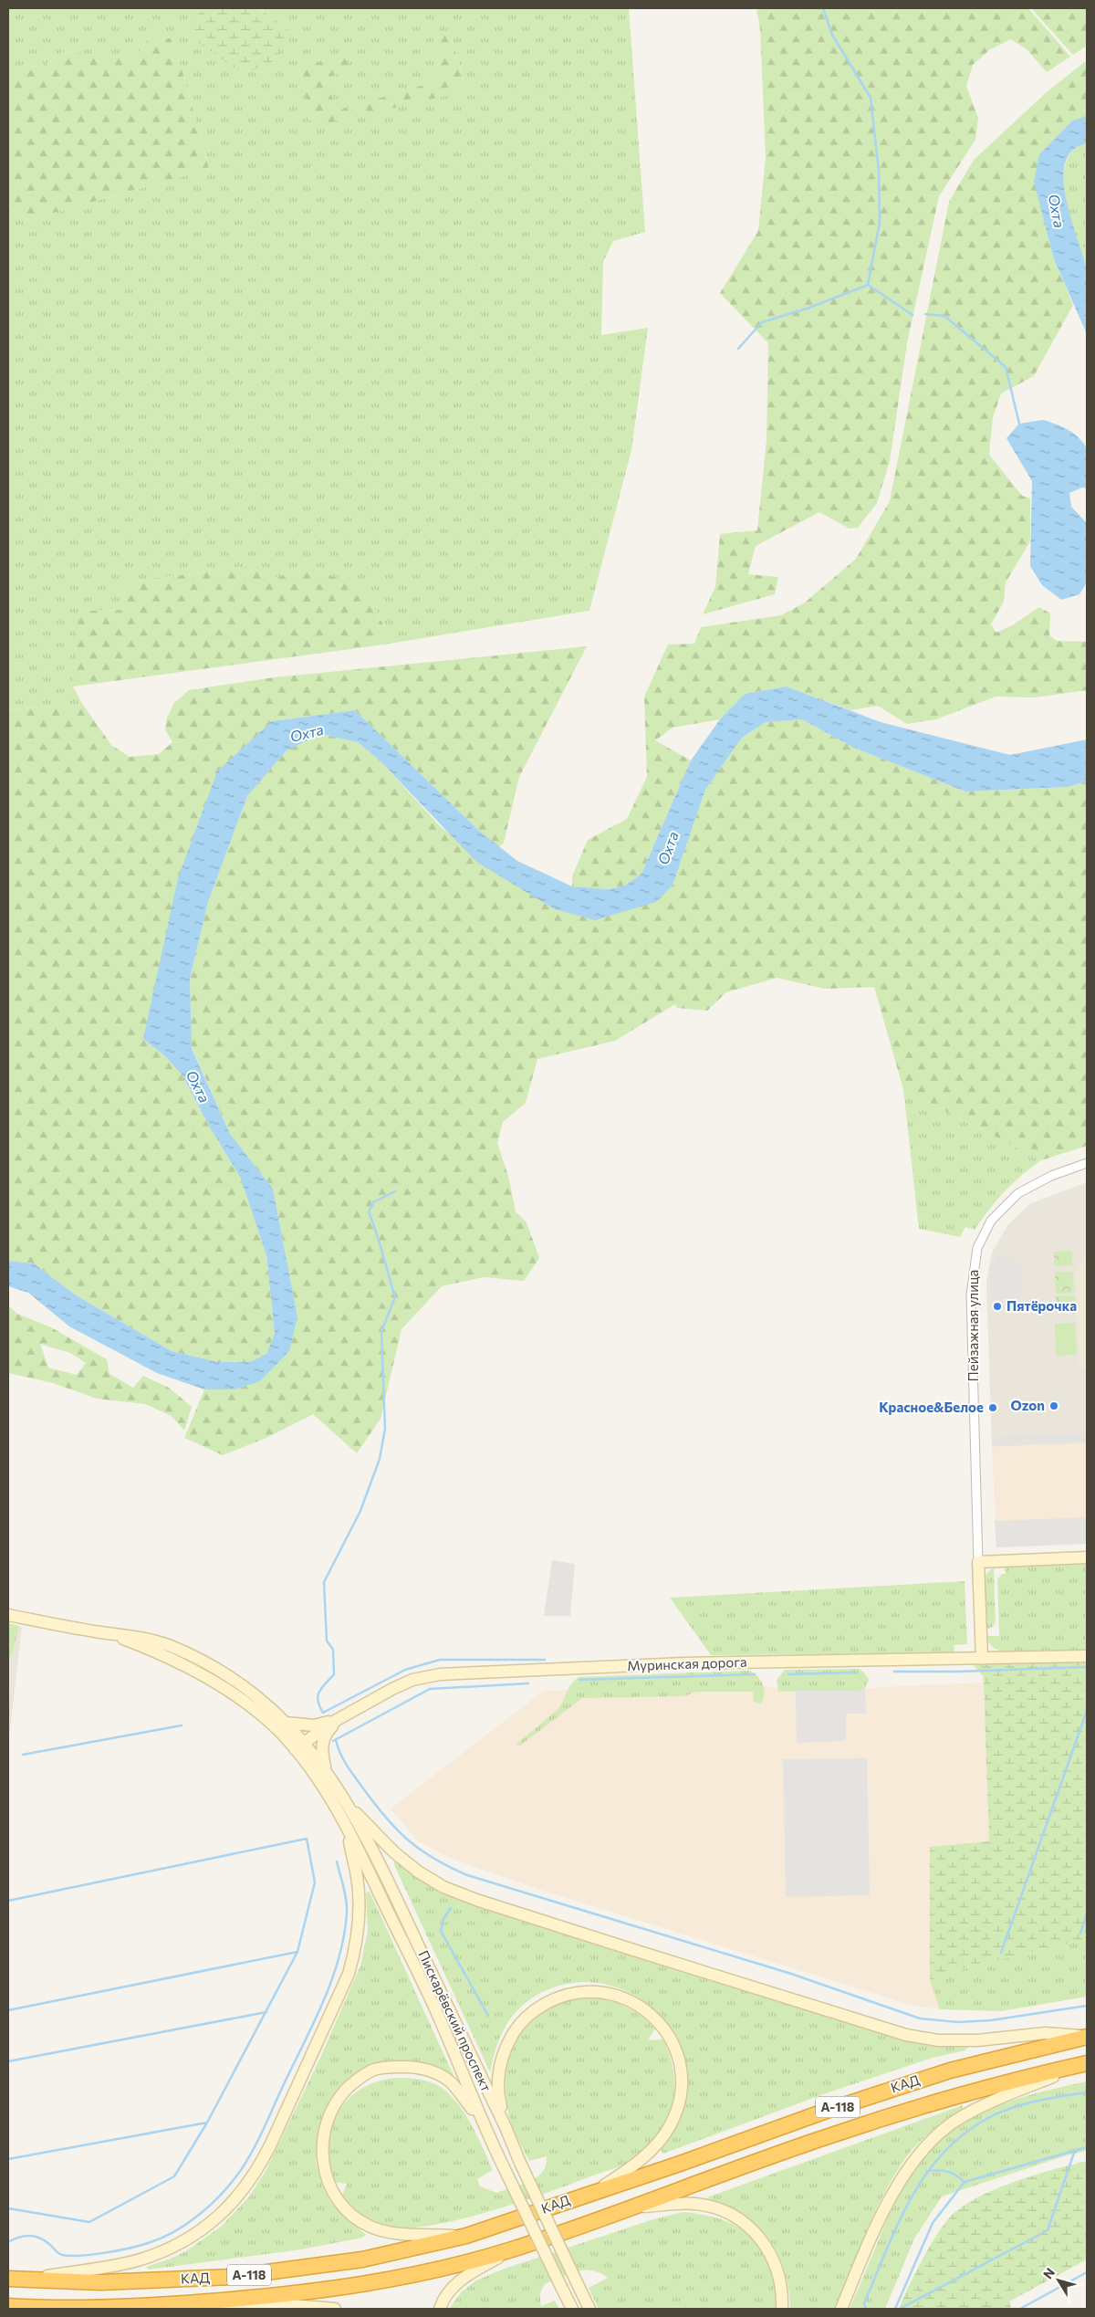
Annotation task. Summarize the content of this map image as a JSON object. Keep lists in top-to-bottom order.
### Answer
{
  "streets": {
    "highway": ["КАД", "А-118"],
    "street": ["Пейзажная улица", "Муринская дорога", "Пискарёвский проспект"]
  },
  "crossings": [
    ["Пейзажная улица", "Муринская дорога"],
    ["Муринская дорога", "Пискарёвский проспект"]
  ],
  "water": ["Охта"],
  "places": ["Пятёрочка", "Ozon", "Красное&Белое"],
  "north": "top left"
}
